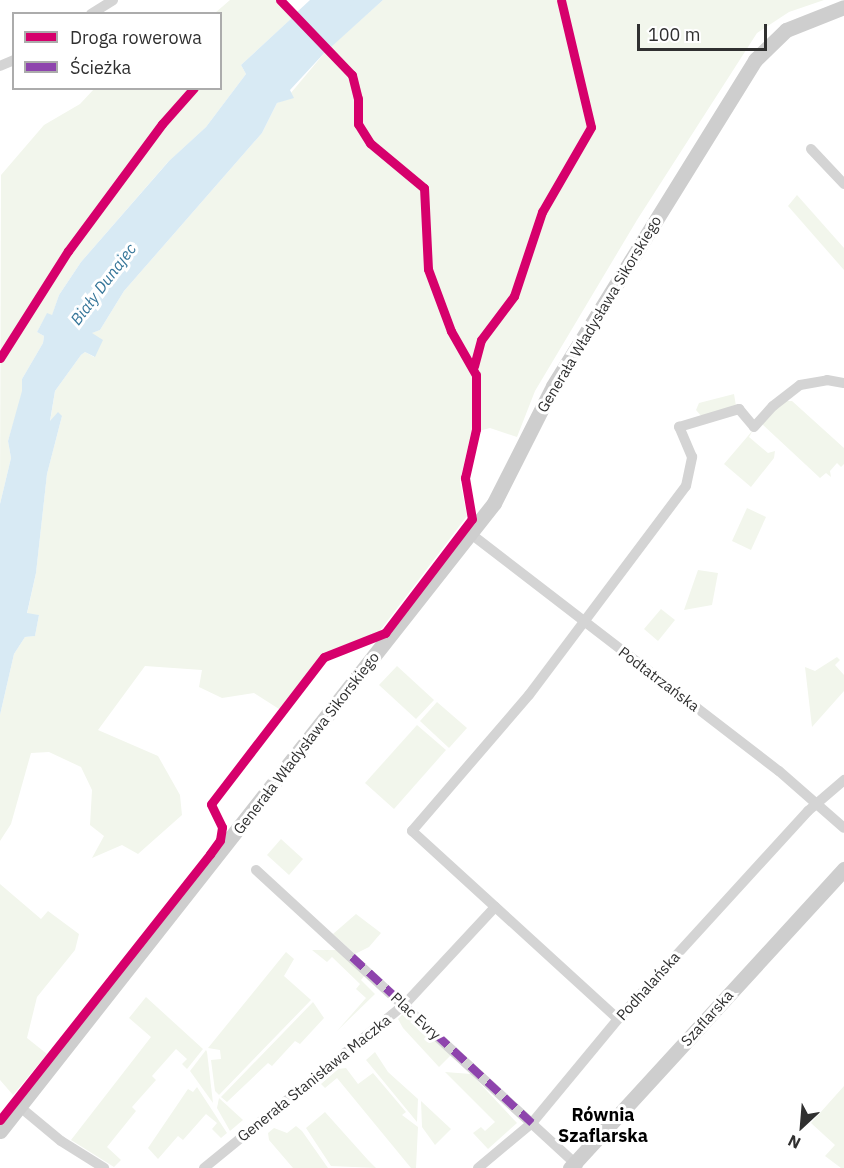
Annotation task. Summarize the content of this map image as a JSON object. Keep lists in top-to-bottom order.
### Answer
{
  "streets": {
    "street": [
      "Generała Władysława Sikorskiego",
      "Podtatrzańska",
      "Podhalańska",
      "Plac Evry",
      "Szaflarska",
      "Generała Stanisława Maczka"
    ]
  },
  "crossings": [
    ["Generała Władysława Sikorskiego", "Podtatrzańska"],
    ["Podtatrzańska", "Podhalańska"],
    ["Podhalańska", "Plac Evry"],
    ["Plac Evry", "Szaflarska"],
    ["Plac Evry", "Generała Stanisława Maczka"]
  ],
  "districts": ["Równia Szaflarska"],
  "water": ["Biały Dunajec"],
  "legend": ["Droga rowerowa", "Ścieżka"],
  "scale_bar": "100 m",
  "north": "bottom left"
}
